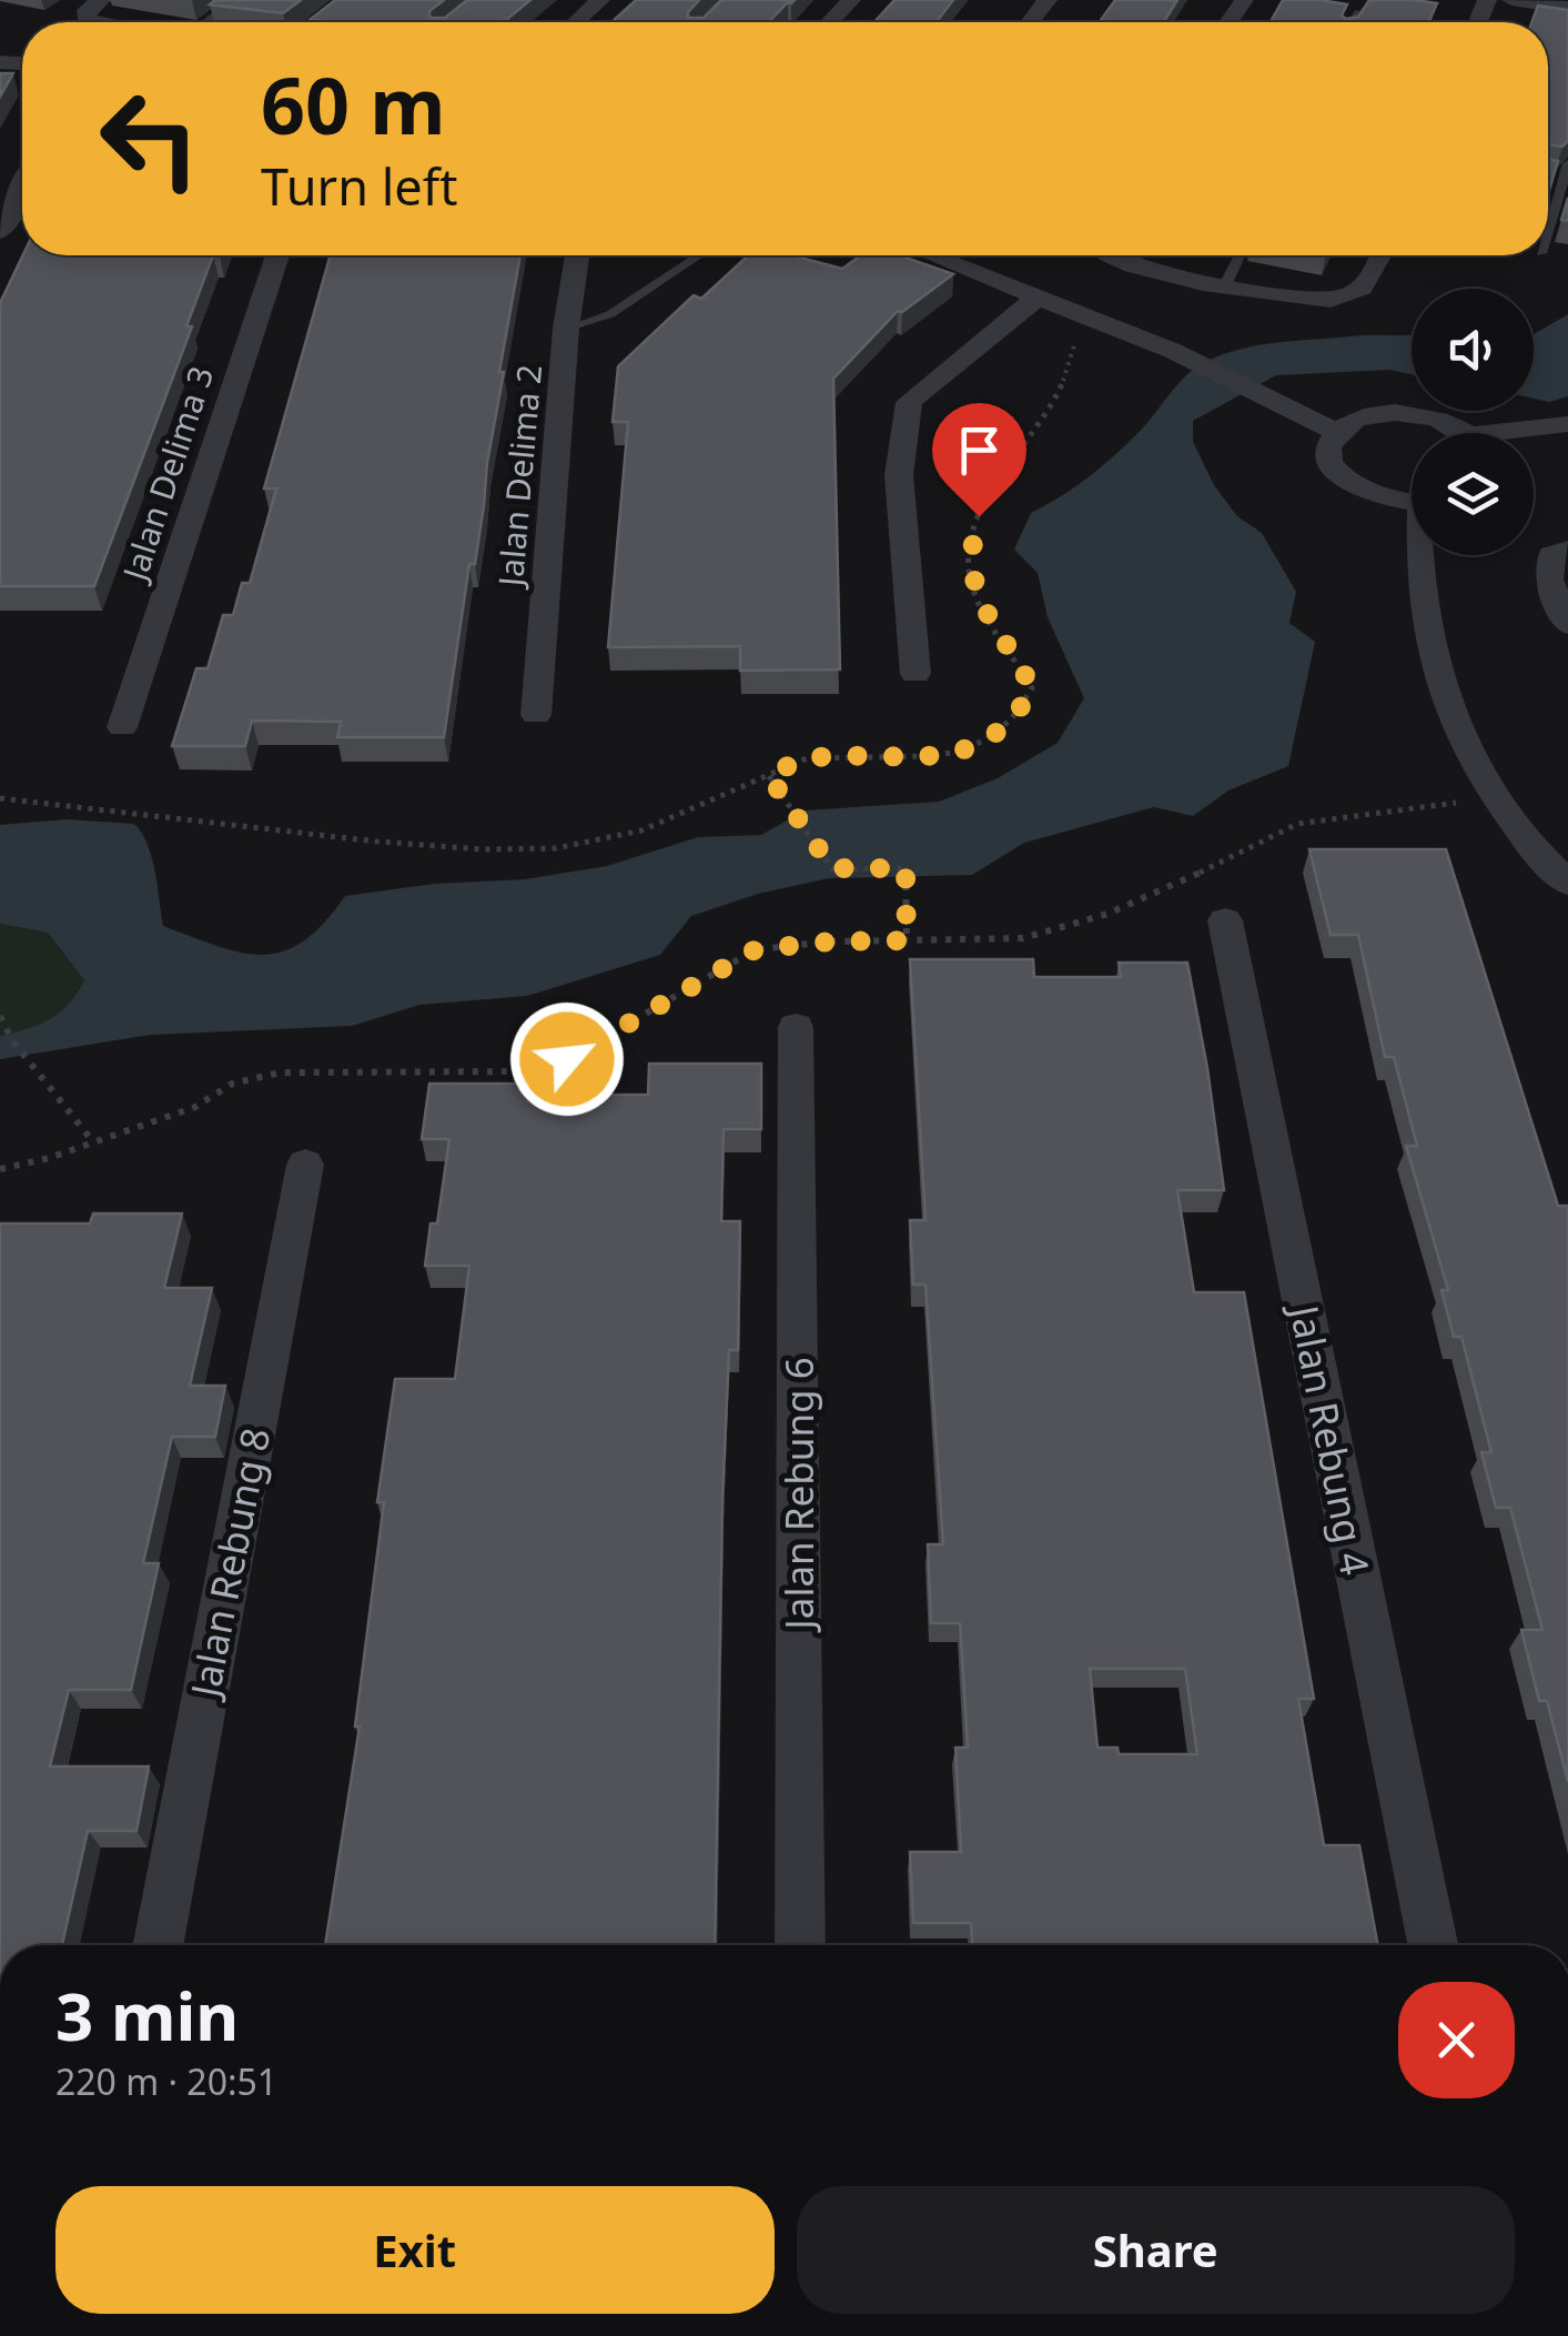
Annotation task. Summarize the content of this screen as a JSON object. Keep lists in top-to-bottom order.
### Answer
{
  "streets": {
    "street": [
      "Jalan Delima 3",
      "Jalan Delima 2",
      "Jalan Rebung 4",
      "Jalan Rebung 6",
      "Jalan Rebung 8"
    ]
  },
  "page": {
    "turn": ["60 m", "Turn left"],
    "heading": ["3 min", "220 m · 20:51"],
    "buttons": ["Exit", "Share"]
  }
}
